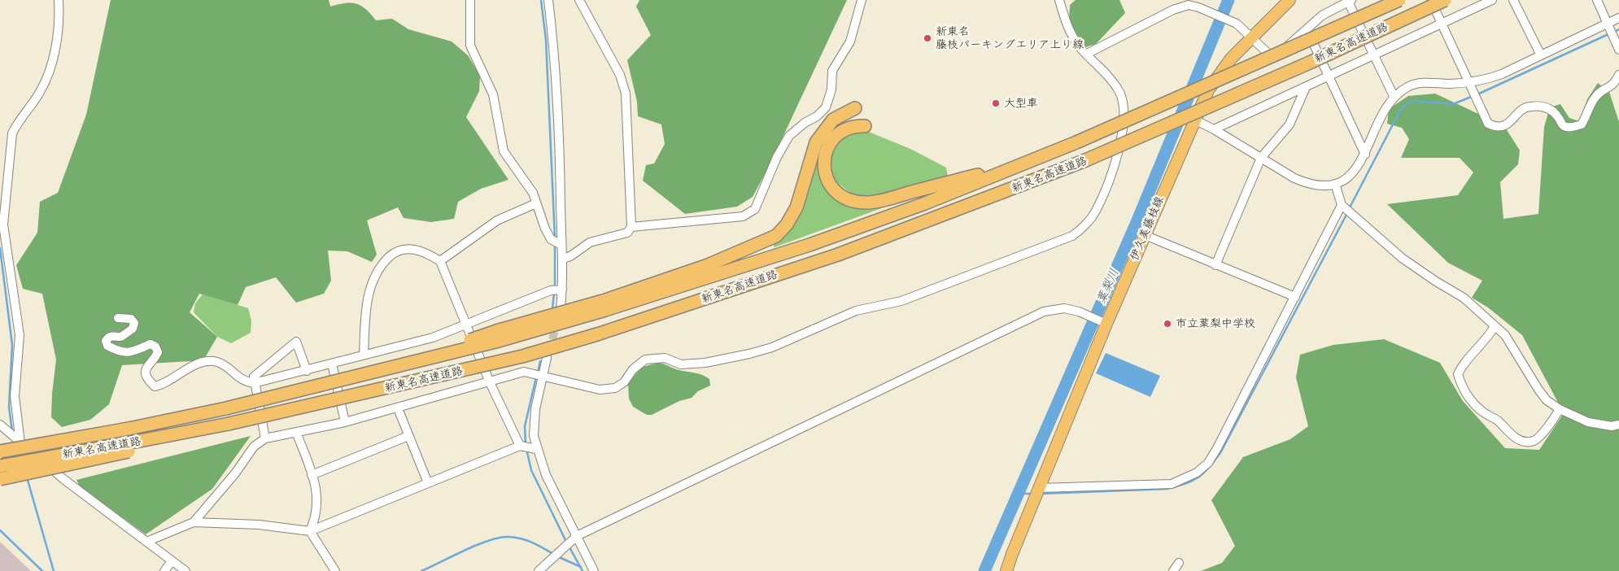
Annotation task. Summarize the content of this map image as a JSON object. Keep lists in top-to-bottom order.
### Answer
{
  "streets": {
    "highway": ["新東名高速道路"],
    "main road": ["伊久美藤枝線"]
  },
  "water": ["葉梨川"],
  "places": ["新東名 藤枝パーキングエリア上り線", "大型車", "市立葉梨中学校"]
}
